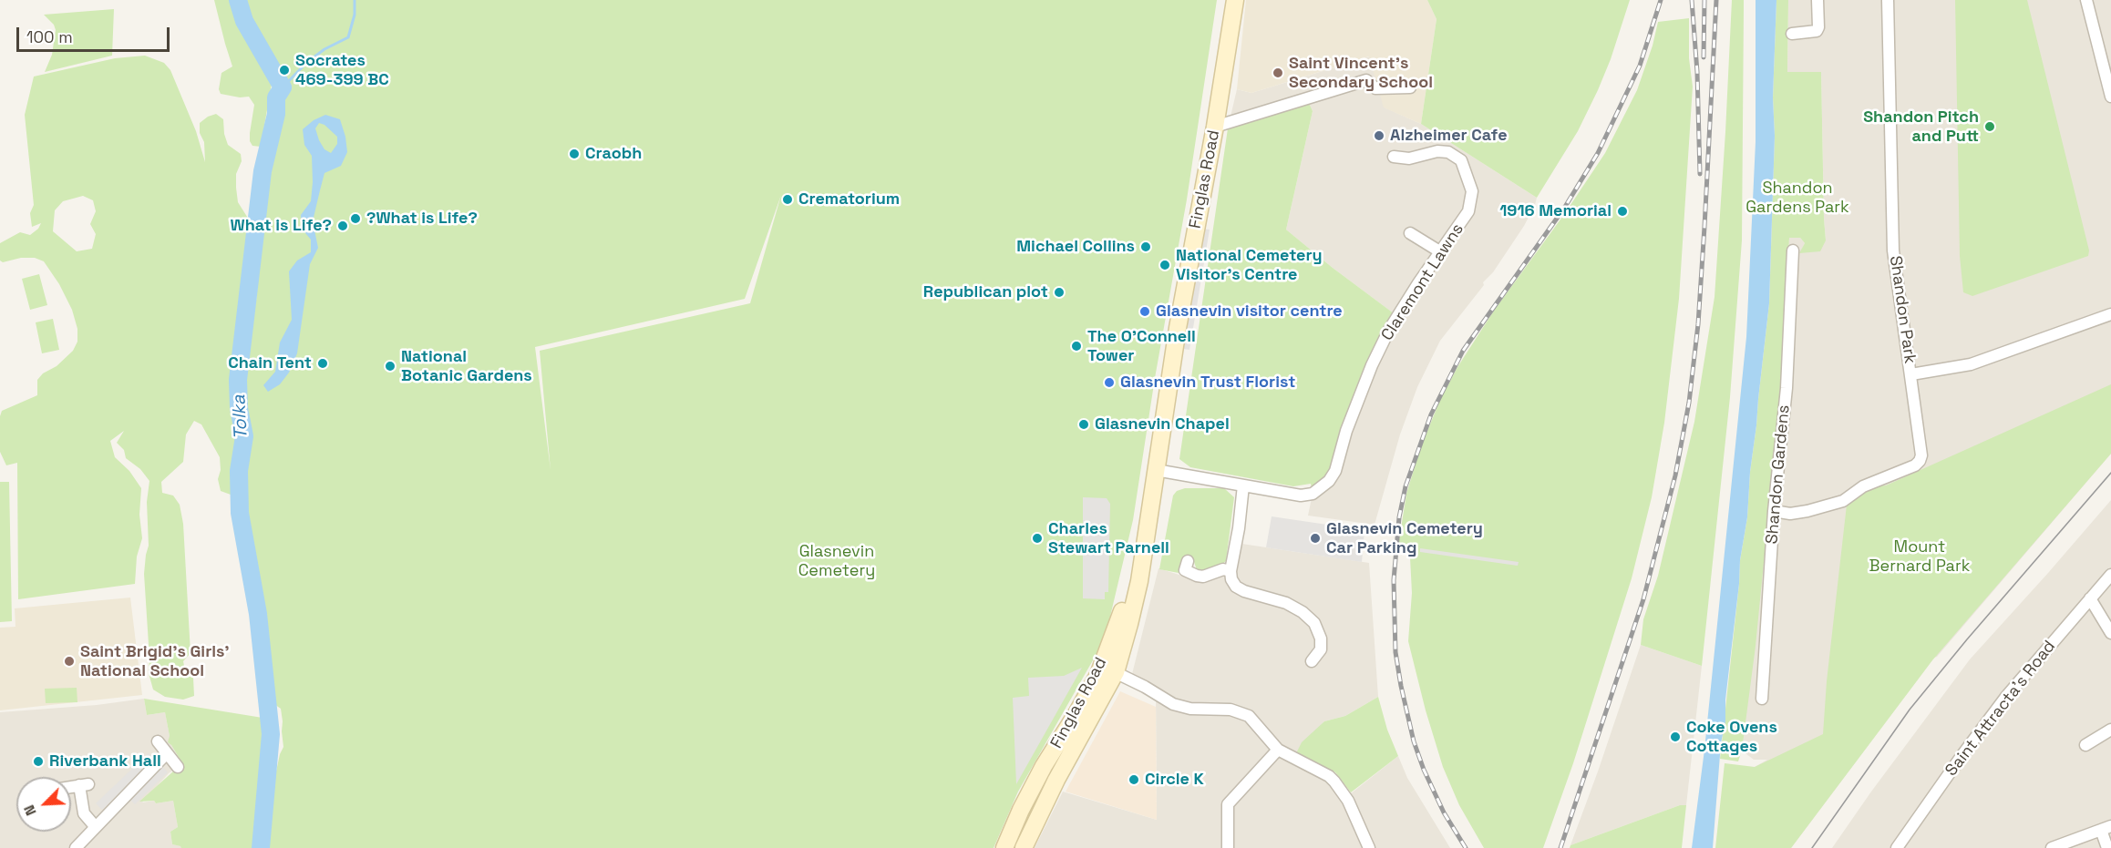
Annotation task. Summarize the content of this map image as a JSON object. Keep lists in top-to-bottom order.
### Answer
{
  "streets": {
    "main road": ["Finglas Road"],
    "street": [
      "Claremont Lawns",
      "Shandon Park",
      "Shandon Gardens",
      "Saint Attracta's Road"
    ]
  },
  "crossings": [
    ["Finglas Road", "Claremont Lawns"],
    ["Shandon Park", "Shandon Gardens"]
  ],
  "water": ["Tolka"],
  "parks": ["Shandon Gardens Park", "Mount Bernard Park", "Glasnevin Cemetery"],
  "places": [
    "Socrates 469-399 BC",
    "Saint Vincent's Secondary School",
    "Shandon Pitch and Putt",
    "Alzheimer Cafe",
    "Craobh",
    "Crematorium",
    "1916 Memorial",
    "?What is Life?",
    "What is Life?",
    "Michael Collins",
    "National Cemetery Visitor's Centre",
    "Republican plot",
    "Glasnevin visitor centre",
    "The O'Connell Tower",
    "Chain Tent",
    "National Botanic Gardens",
    "Glasnevin Trust Florist",
    "Glasnevin Chapel",
    "Charles Stewart Parnell",
    "Glasnevin Cemetery Car Parking",
    "Saint Brigid's Girls' National School",
    "Coke Ovens Cottages",
    "Riverbank Hall",
    "Circle K"
  ],
  "scale_bar": "100 m",
  "north": "bottom left"
}
